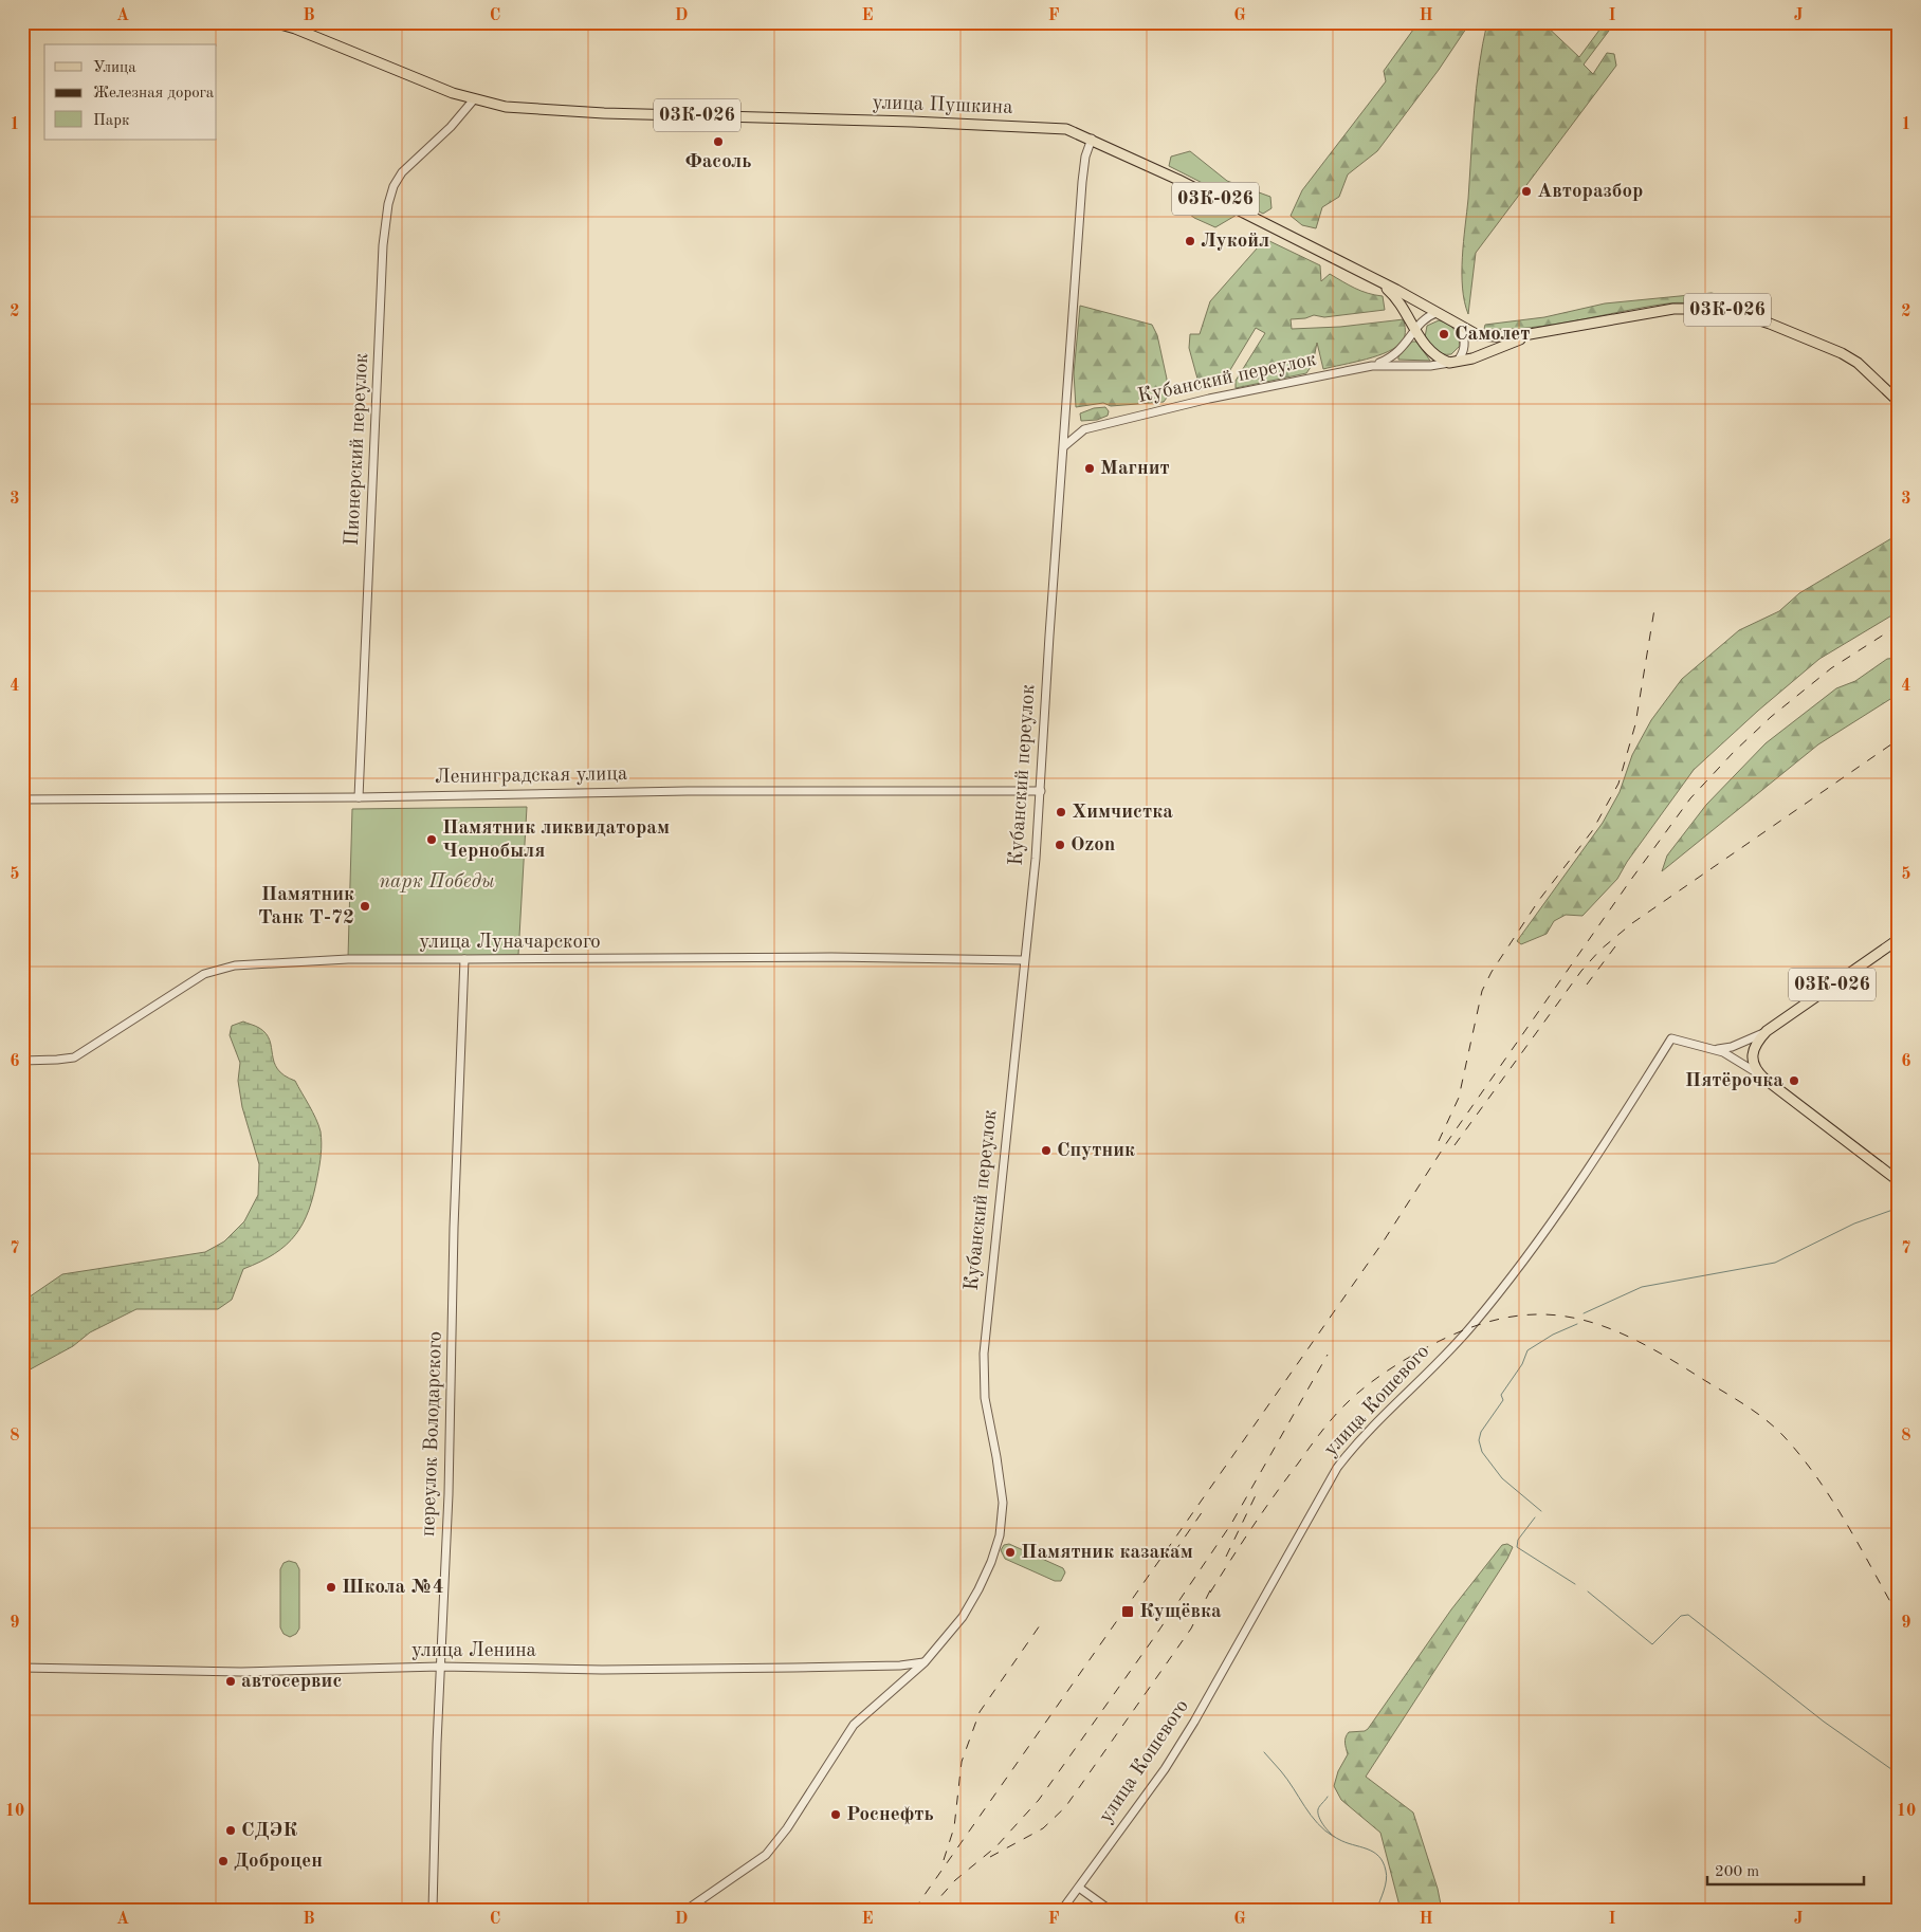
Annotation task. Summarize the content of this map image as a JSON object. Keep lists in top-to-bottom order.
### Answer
{
  "streets": {
    "main road": ["улица Пушкина", "03К-026", "Кубанский переулок"],
    "street": [
      "Пионерский переулок",
      "Ленинградская улица",
      "улица Луначарского",
      "улица Кошевого",
      "переулок Володарского",
      "улица Ленина"
    ]
  },
  "crossings": [
    ["улица Пушкина", "Кубанский переулок"],
    ["улица Пушкина", "Пионерский переулок"],
    ["Кубанский переулок", "Ленинградская улица"],
    ["Кубанский переулок", "улица Луначарского"],
    ["Кубанский переулок", "улица Ленина"],
    ["Пионерский переулок", "Ленинградская улица"],
    ["улица Луначарского", "переулок Володарского"],
    ["переулок Володарского", "улица Ленина"]
  ],
  "parks": ["парк Победы"],
  "places": {
    "other": [
      "Фасоль",
      "Авторазбор",
      "Лукойл",
      "Самолет",
      "Магнит",
      "Химчистка",
      "Памятник ликвидаторам Чернобыля",
      "Ozon",
      "Памятник Танк Т-72",
      "Пятёрочка",
      "Спутник",
      "Памятник казакам",
      "Школа №4",
      "автосервис",
      "Роснефть",
      "СДЭК",
      "Доброцен"
    ],
    "transit": ["Кущёвка"]
  },
  "legend": ["Улица", "Железная дорога", "Парк"],
  "scale_bar": "200 m",
  "grid": {
    "columns": [
      "A",
      "B",
      "C",
      "D",
      "E",
      "F",
      "G",
      "H",
      "I",
      "J"
    ],
    "rows": [
      "1",
      "2",
      "3",
      "4",
      "5",
      "6",
      "7",
      "8",
      "9",
      "10"
    ]
  }
}
